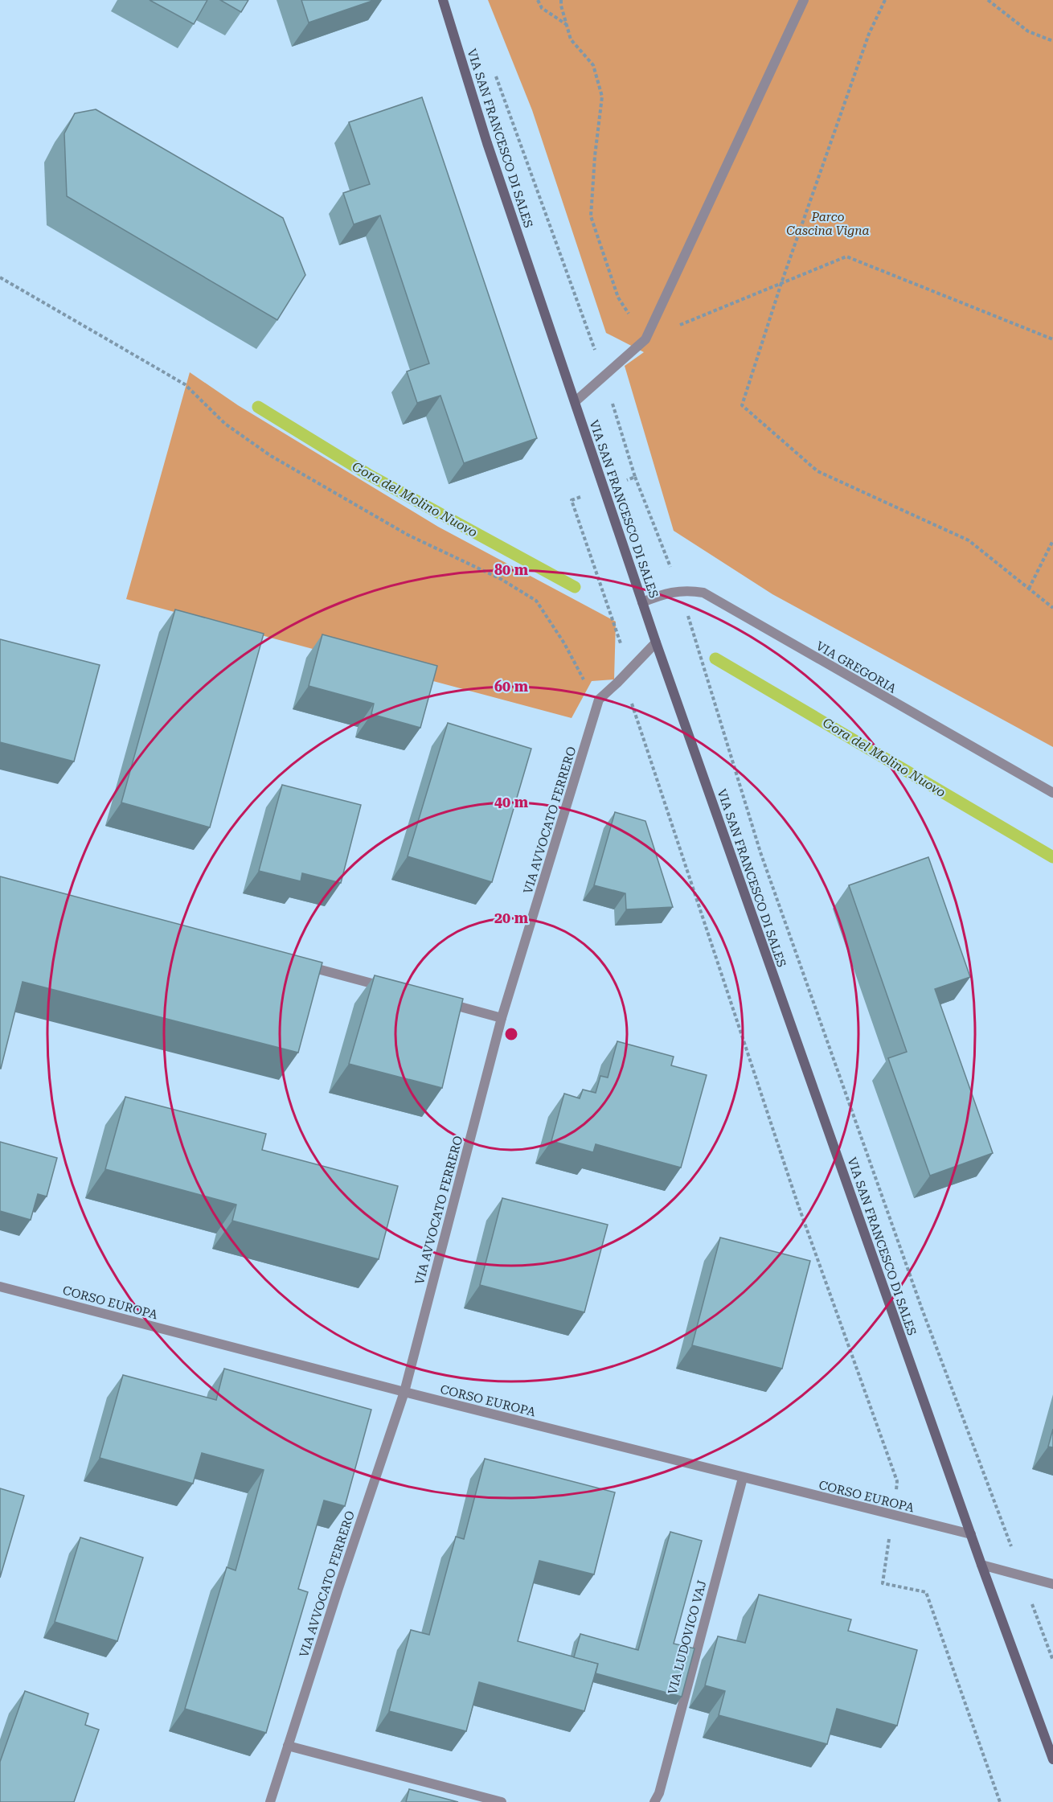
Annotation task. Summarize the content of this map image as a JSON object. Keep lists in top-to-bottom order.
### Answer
{
  "streets": {
    "main road": ["VIA SAN FRANCESCO DI SALES"],
    "street": [
      "VIA GREGORIA",
      "VIA AVVOCATO FERRERO",
      "CORSO EUROPA",
      "VIA LUDOVICO VAJ"
    ]
  },
  "crossings": [
    ["VIA SAN FRANCESCO DI SALES", "VIA GREGORIA"],
    ["VIA SAN FRANCESCO DI SALES", "VIA AVVOCATO FERRERO"],
    ["VIA SAN FRANCESCO DI SALES", "CORSO EUROPA"],
    ["VIA AVVOCATO FERRERO", "CORSO EUROPA"],
    ["CORSO EUROPA", "VIA LUDOVICO VAJ"]
  ],
  "water": ["Gora del Molino Nuovo"],
  "parks": ["Parco Cascina Vigna"],
  "rings": [
    "80 m",
    "60 m",
    "40 m",
    "20 m"
  ]
}
